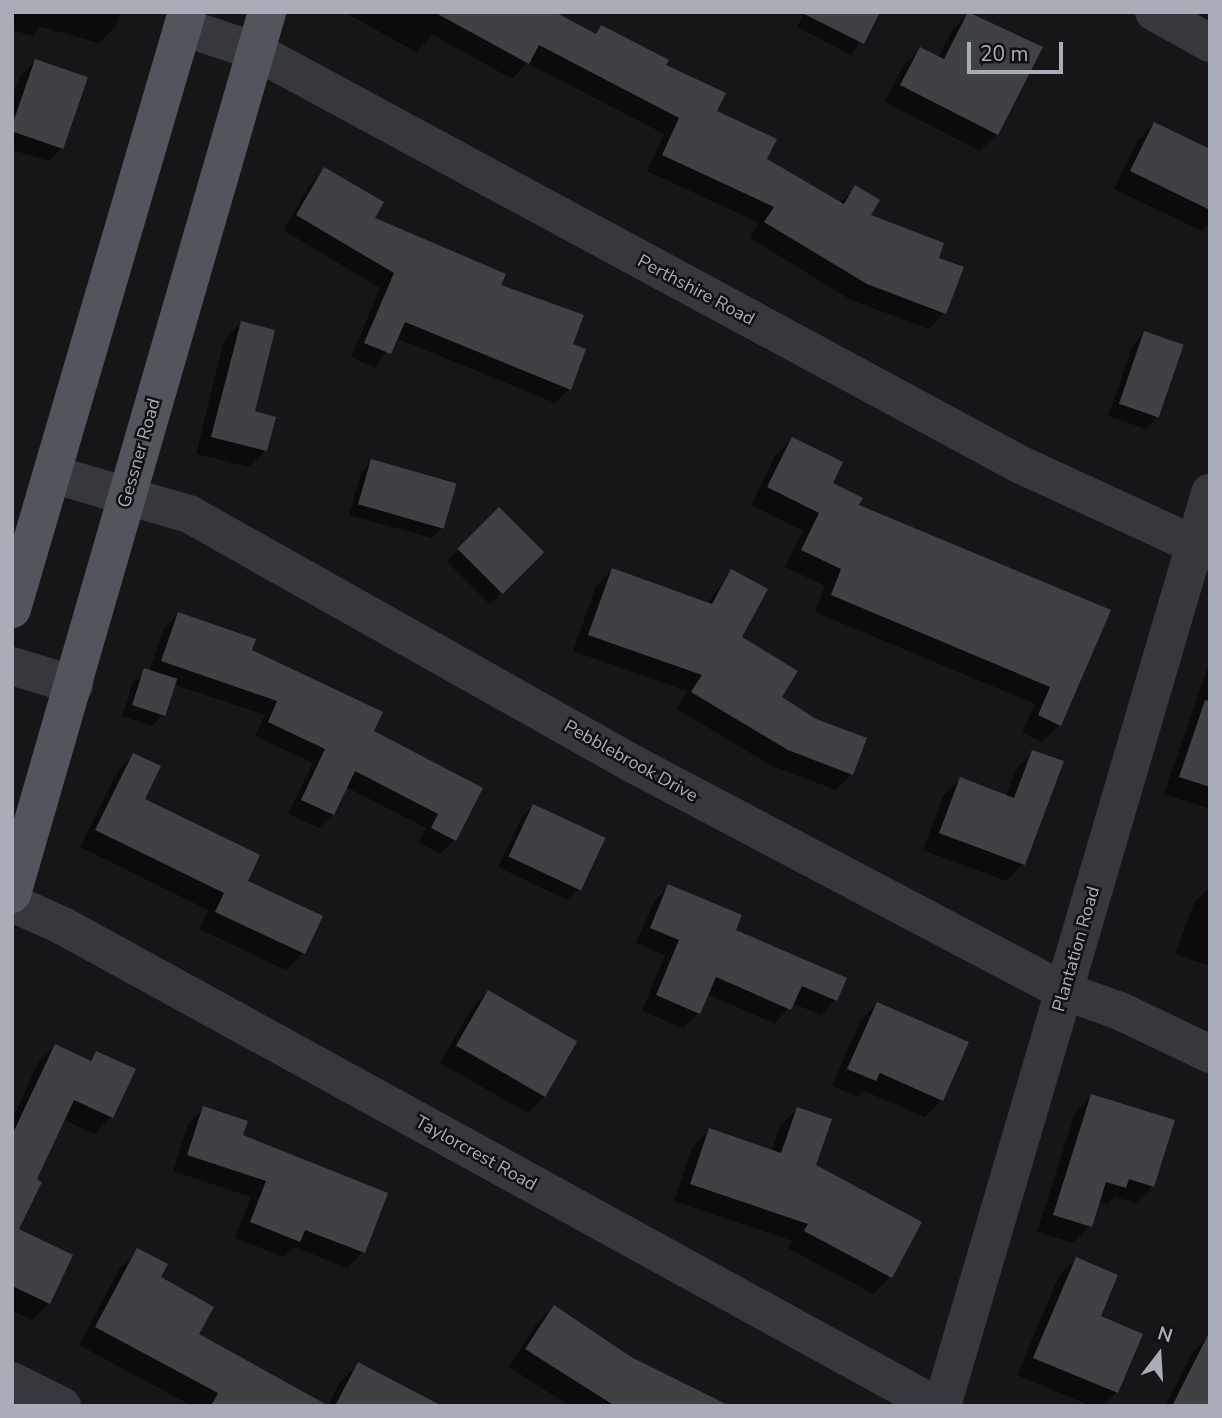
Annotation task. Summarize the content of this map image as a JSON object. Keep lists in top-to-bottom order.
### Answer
{
  "streets": {
    "main road": ["Gessner Road"],
    "street": [
      "Perthshire Road",
      "Pebblebrook Drive",
      "Plantation Road",
      "Taylorcrest Road"
    ]
  },
  "crossings": [
    ["Perthshire Road", "Gessner Road"],
    ["Perthshire Road", "Plantation Road"],
    ["Gessner Road", "Pebblebrook Drive"],
    ["Pebblebrook Drive", "Plantation Road"],
    ["Plantation Road", "Taylorcrest Road"]
  ],
  "scale_bar": "20 m",
  "north": "top"
}
